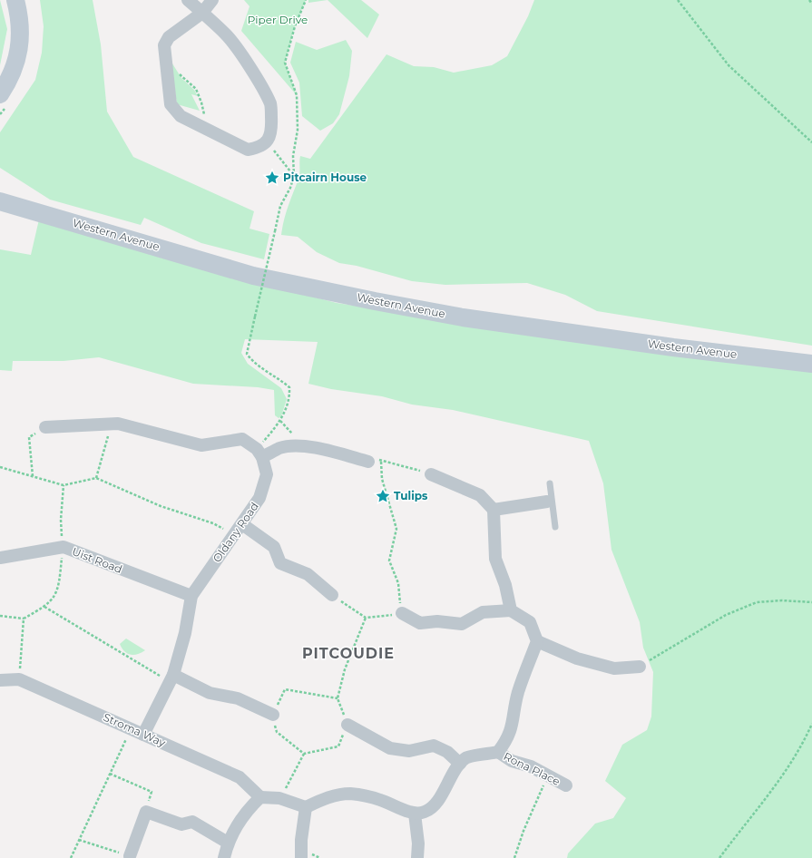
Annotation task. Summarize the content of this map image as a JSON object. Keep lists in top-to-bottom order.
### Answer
{
  "streets": {
    "main road": ["Western Avenue"],
    "street": [
      "Oldany Road",
      "Uist Road",
      "Stroma Way",
      "Rona Place"
    ]
  },
  "crossings": [
    ["Oldany Road", "Uist Road"],
    ["Oldany Road", "Stroma Way"]
  ],
  "districts": ["PITCOUDIE"],
  "parks": ["Piper Drive"],
  "places": {
    "place": ["Pitcairn House", "Tulips"]
  }
}
